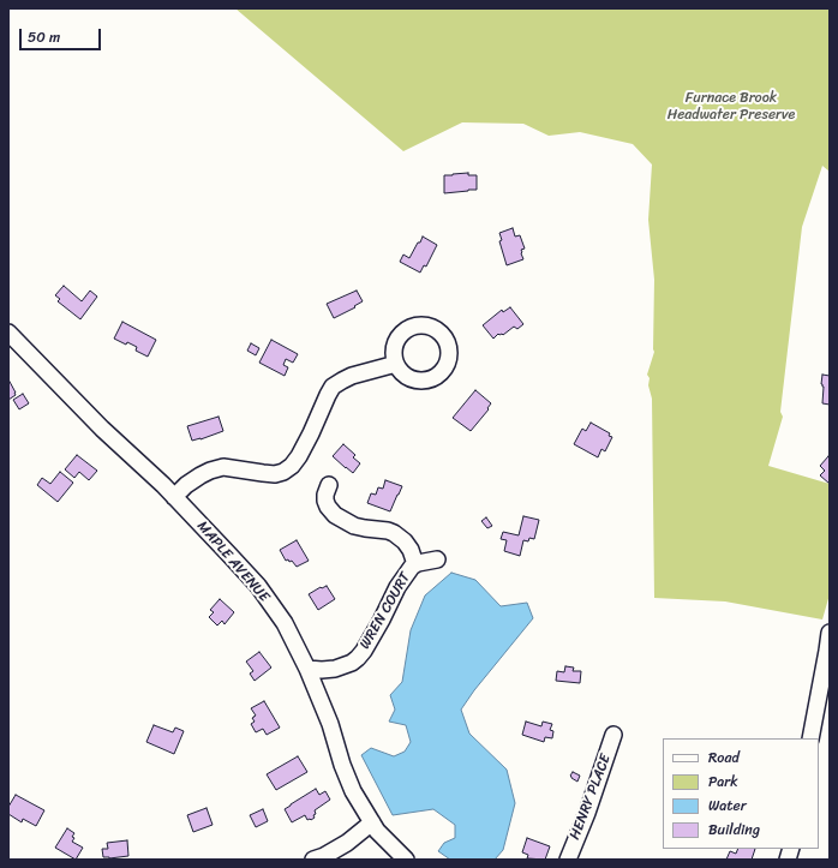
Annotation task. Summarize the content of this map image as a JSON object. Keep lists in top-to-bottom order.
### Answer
{
  "streets": {
    "street": ["MAPLE AVENUE", "WREN COURT", "HENRY PLACE"]
  },
  "crossings": [
    ["MAPLE AVENUE", "WREN COURT"]
  ],
  "parks": ["Furnace Brook Headwater Preserve"],
  "legend": [
    "Road",
    "Park",
    "Water",
    "Building"
  ],
  "scale_bar": "50 m"
}
